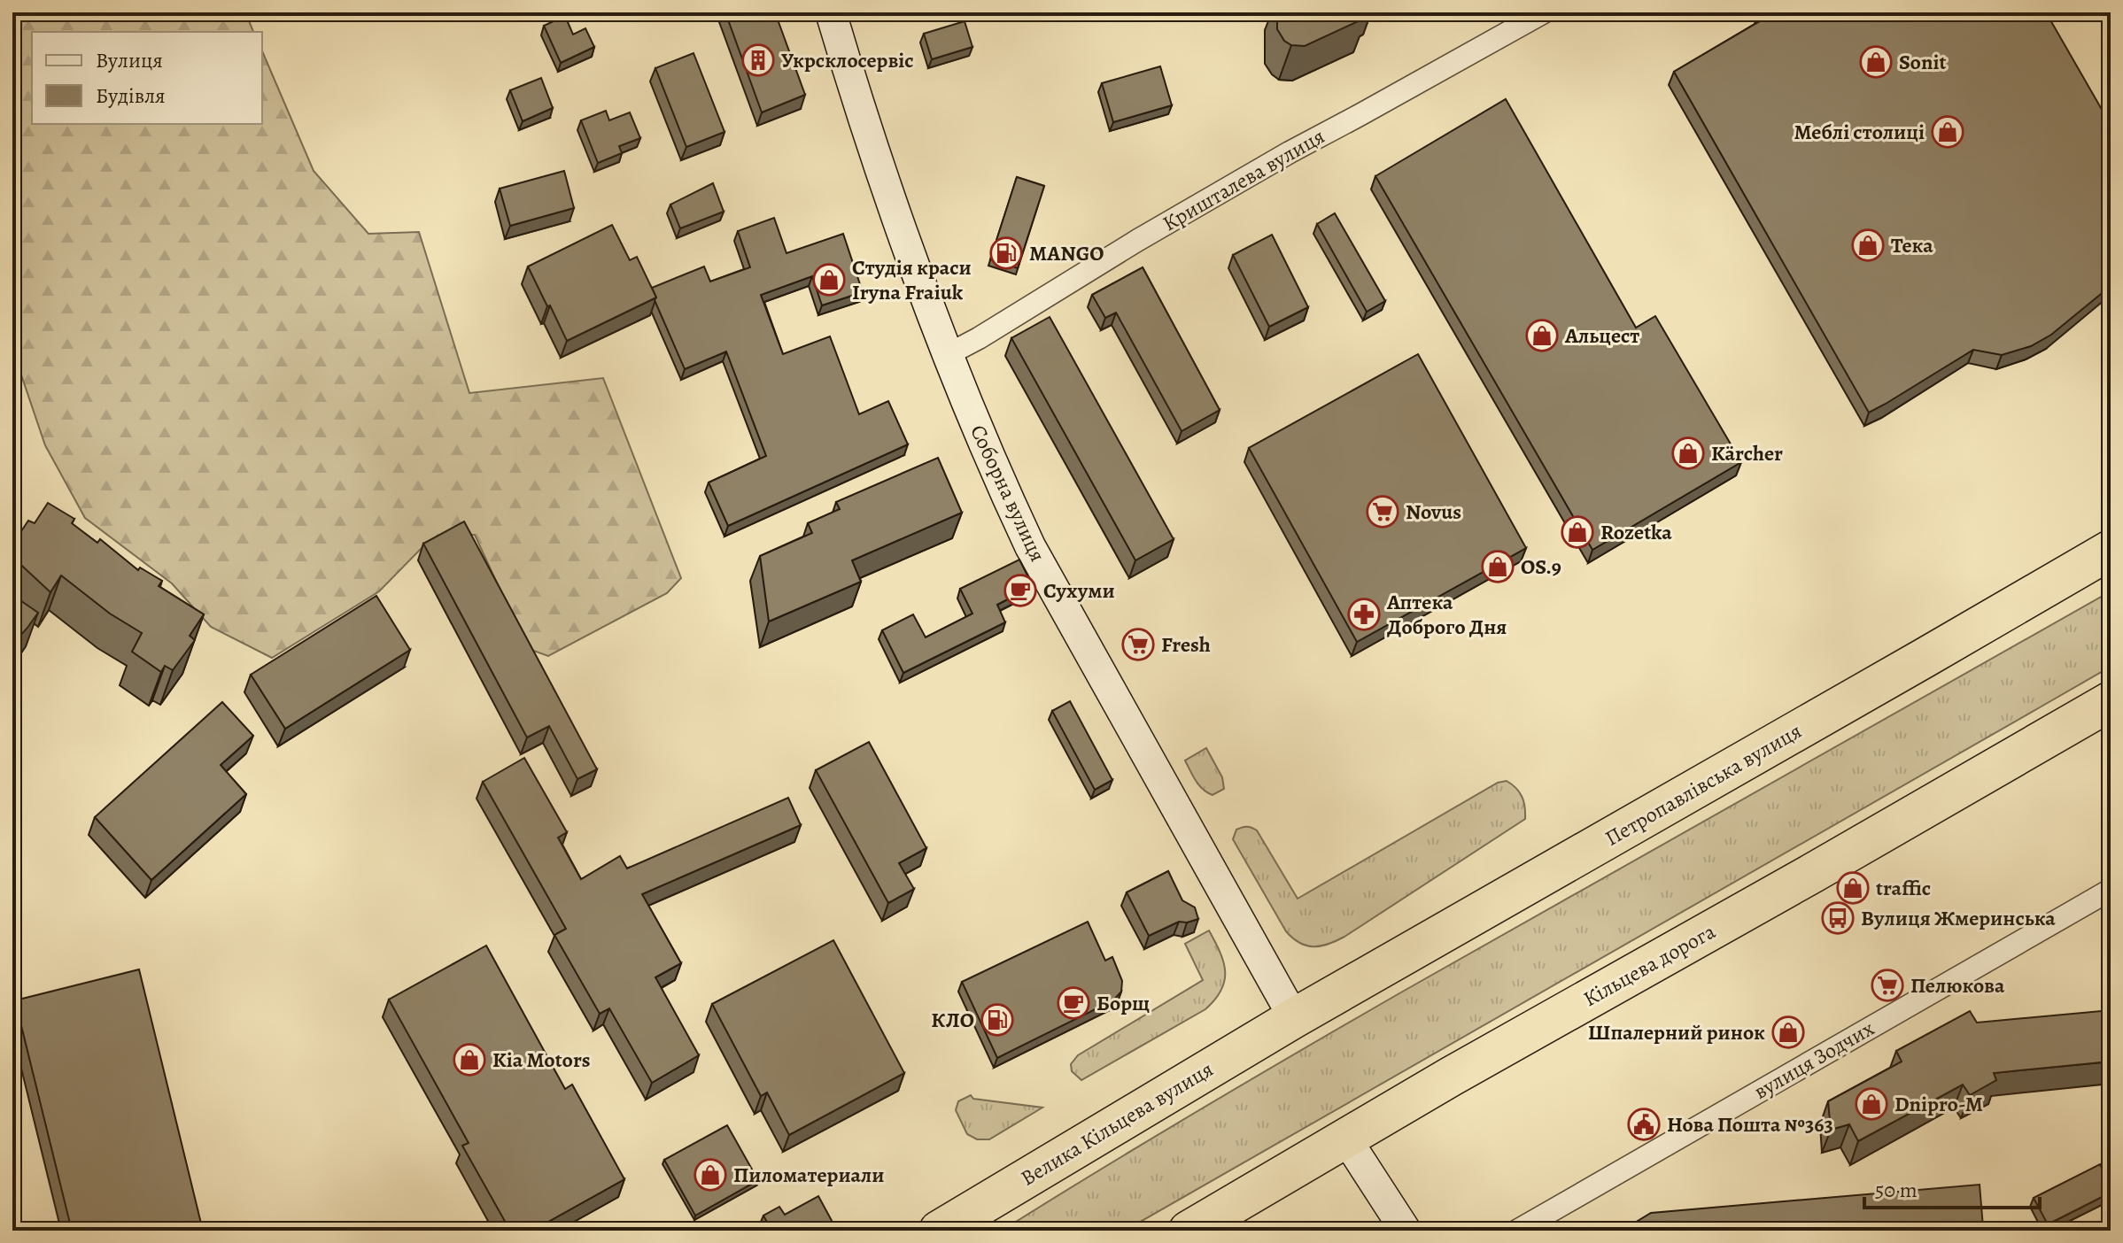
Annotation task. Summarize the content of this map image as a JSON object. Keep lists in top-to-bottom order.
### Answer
{
  "streets": {
    "highway": ["Петропавлівська вулиця", "Кільцева дорога", "Велика Кільцева вулиця"],
    "main road": ["Соборна вулиця"],
    "street": ["Кришталева вулиця", "вулиця Зодчих"]
  },
  "crossings": [
    ["Кришталева вулиця", "Соборна вулиця"],
    ["Соборна вулиця", "Петропавлівська вулиця"],
    ["Соборна вулиця", "Велика Кільцева вулиця"],
    ["Петропавлівська вулиця", "Велика Кільцева вулиця"]
  ],
  "places": {
    "building": ["Укрсклосервіс"],
    "shop": [
      "Sonit",
      "Меблі столиці",
      "Тека",
      "Студія краси Iryna Fraiuk",
      "Альцест",
      "Kärcher",
      "Rozetka",
      "OS.9",
      "traffic",
      "Шпалерний ринок",
      "Kia Motors",
      "Dnipro-M",
      "Пиломатериали"
    ],
    "fuel station": ["MANGO", "КЛО"],
    "supermarket": ["Novus", "Fresh", "Пелюкова"],
    "cafe": ["Сухуми", "Борщ"],
    "pharmacy": ["Аптека Доброго Дня"],
    "bus stop": ["Вулиця Жмеринська"],
    "public building": ["Нова Пошта №363"]
  },
  "legend": ["Вулиця", "Будівля"],
  "scale_bar": "50 m"
}
